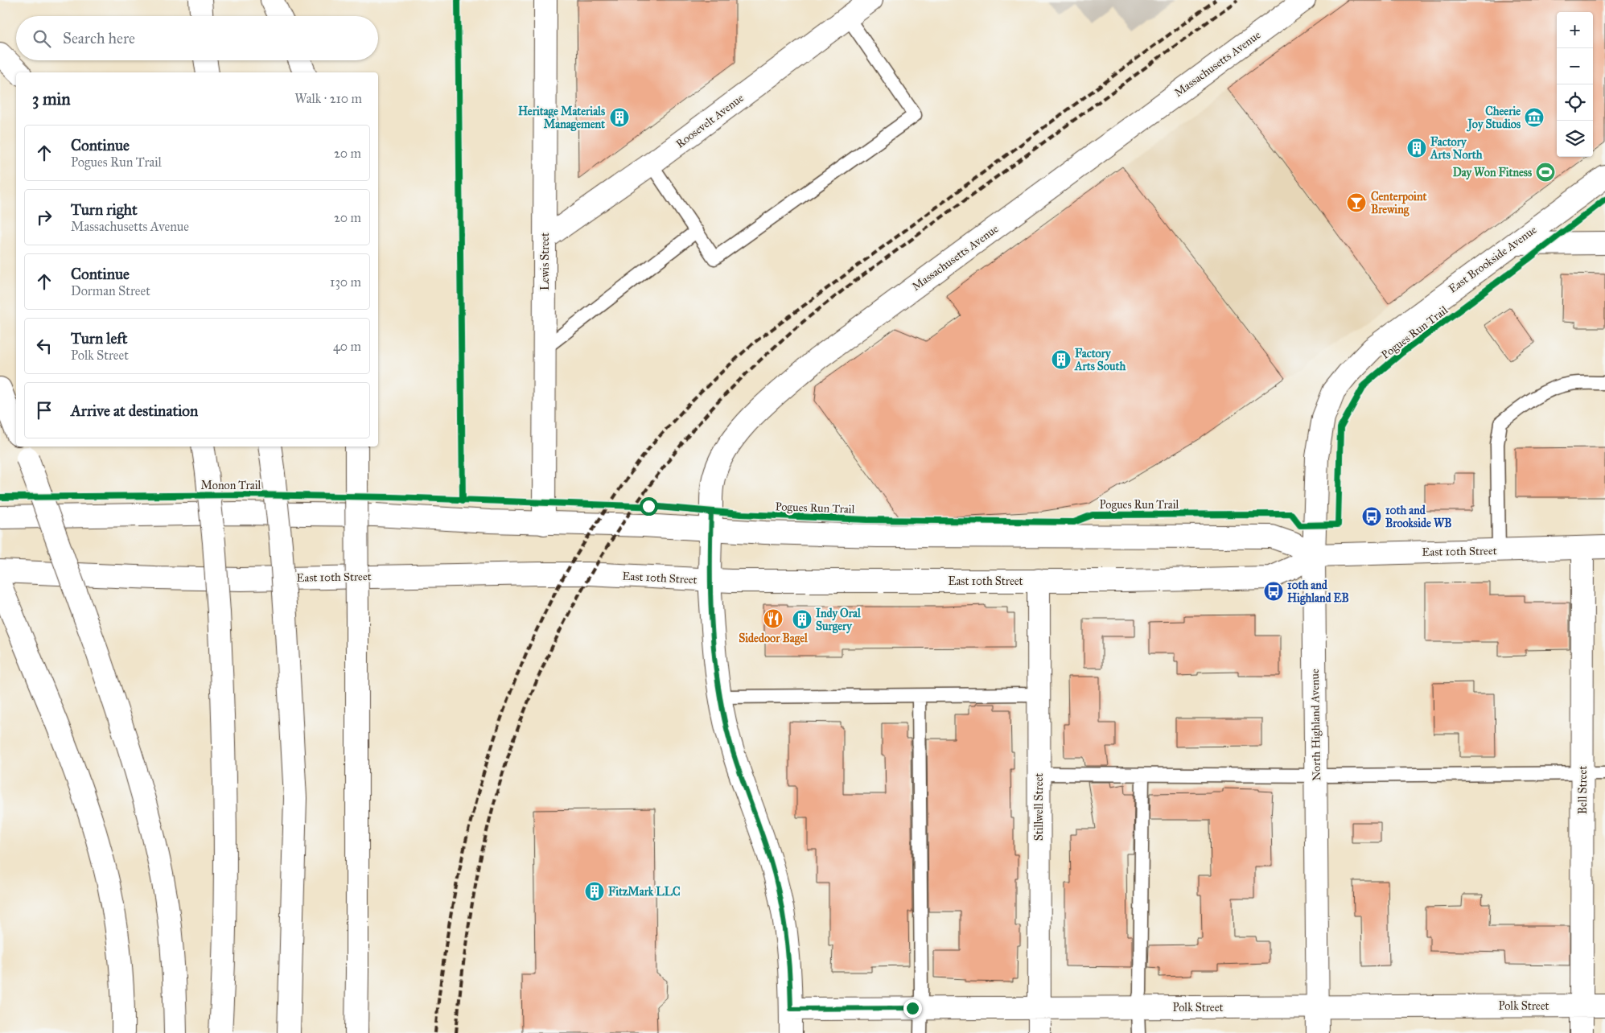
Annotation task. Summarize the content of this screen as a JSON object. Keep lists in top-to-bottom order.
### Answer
{
  "streets": {
    "main road": [
      "Massachusetts Avenue",
      "Roosevelt Avenue",
      "East Brookside Avenue",
      "Lewis Street",
      "East 10th Street",
      "North Highland Avenue",
      "Bell Street",
      "Stillwell Street",
      "Polk Street"
    ],
    "cycle path": ["Pogues Run Trail"]
  },
  "crossings": [
    ["Massachusetts Avenue", "East 10th Street"],
    ["Massachusetts Avenue", "Polk Street"],
    ["Roosevelt Avenue", "Lewis Street"],
    ["East Brookside Avenue", "North Highland Avenue"],
    ["Lewis Street", "East 10th Street"],
    ["East 10th Street", "North Highland Avenue"],
    ["East 10th Street", "Bell Street"],
    ["East 10th Street", "Stillwell Street"],
    ["North Highland Avenue", "Polk Street"],
    ["Bell Street", "Polk Street"],
    ["Stillwell Street", "Polk Street"]
  ],
  "places": {
    "building": [
      "Heritage Materials Management",
      "Factory Arts North",
      "Factory Arts South",
      "Indy Oral Surgery",
      "FitzMark LLC"
    ],
    "museum": ["Cheerie Joy Studios"],
    "sports": ["Day Won Fitness"],
    "bar": ["Centerpoint Brewing"],
    "bus stop": ["10th and Brookside WB", "10th and Highland EB"],
    "restaurant": ["Sidedoor Bagel"]
  },
  "page": {
    "map_buttons": ["+", "−"],
    "search": "Search here",
    "heading": ["3 min", "Walk · 210 m"],
    "list": [
      ["Continue", "Pogues Run Trail", "20 m"],
      ["Turn right", "Massachusetts Avenue", "20 m"],
      ["Continue", "Dorman Street", "130 m"],
      ["Turn left", "Polk Street", "40 m"],
      "Arrive at destination"
    ]
  }
}
